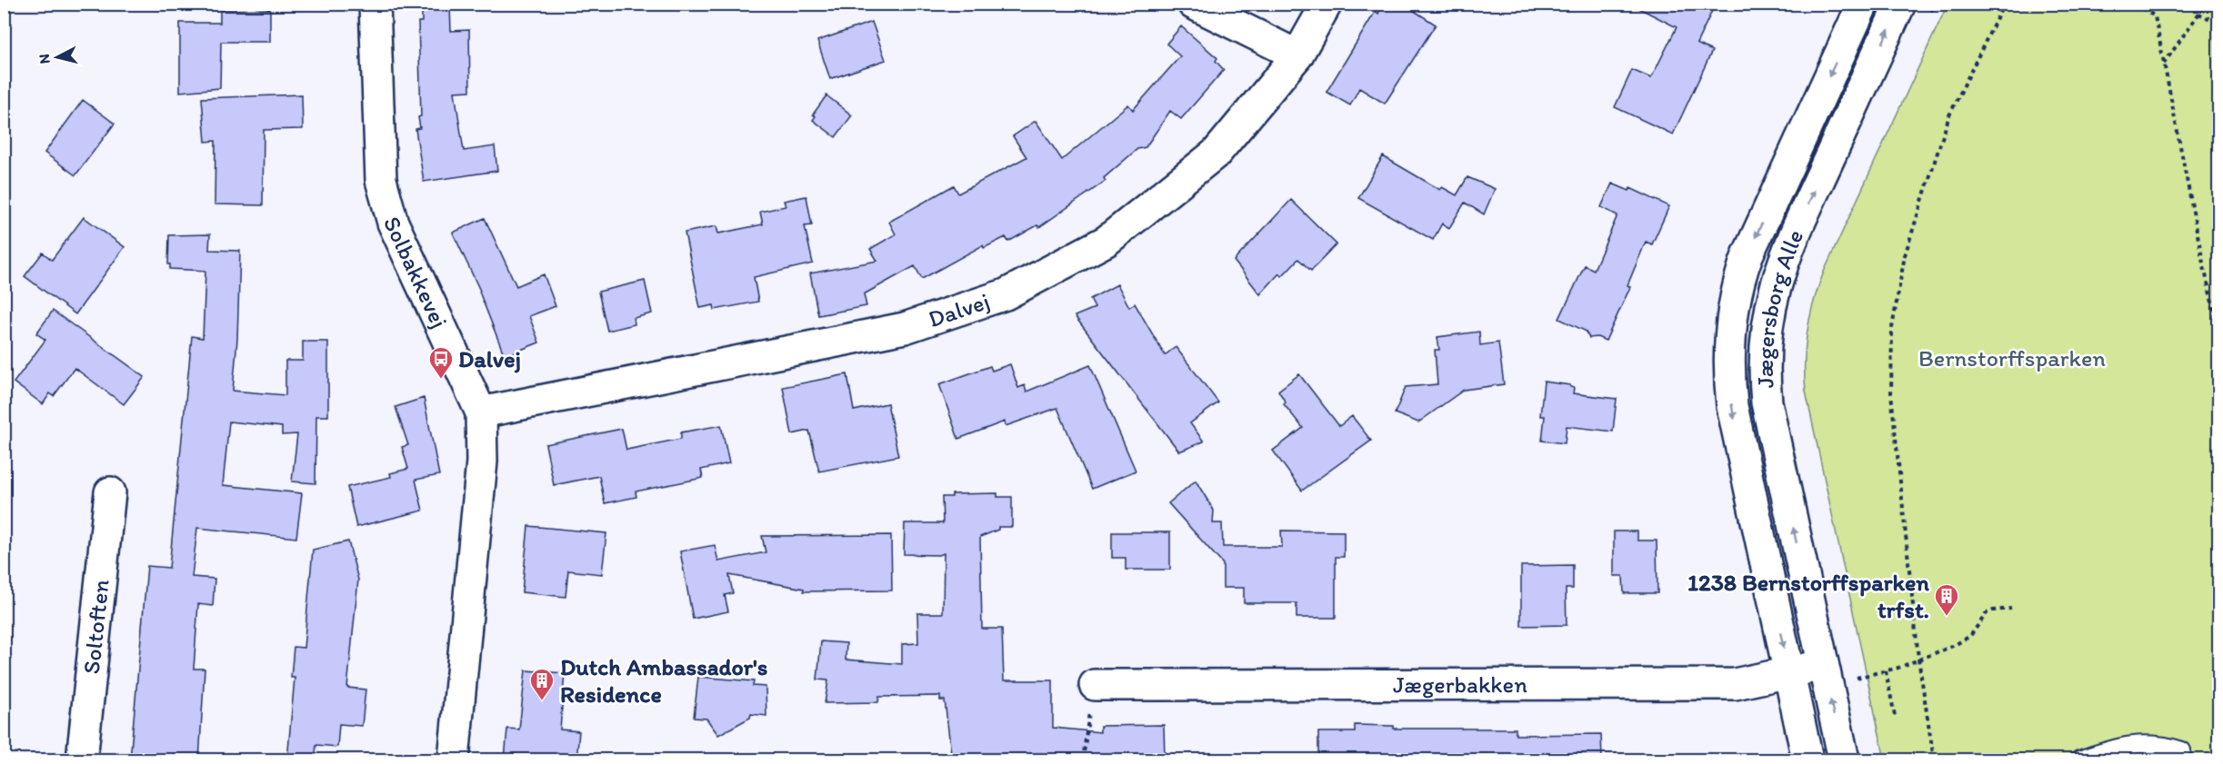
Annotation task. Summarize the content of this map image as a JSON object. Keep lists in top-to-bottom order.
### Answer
{
  "streets": {
    "street": [
      "Solbakkevej",
      "Dalvej",
      "Jægersborg Alle",
      "Soltoften",
      "Jægerbakken"
    ]
  },
  "crossings": [
    ["Solbakkevej", "Dalvej"],
    ["Jægersborg Alle", "Jægerbakken"]
  ],
  "parks": ["Bernstorffsparken"],
  "places": {
    "bus stop": ["Dalvej"],
    "building": ["1238 Bernstorffsparken trfst.", "Dutch Ambassador's Residence"]
  },
  "north": "left"
}
